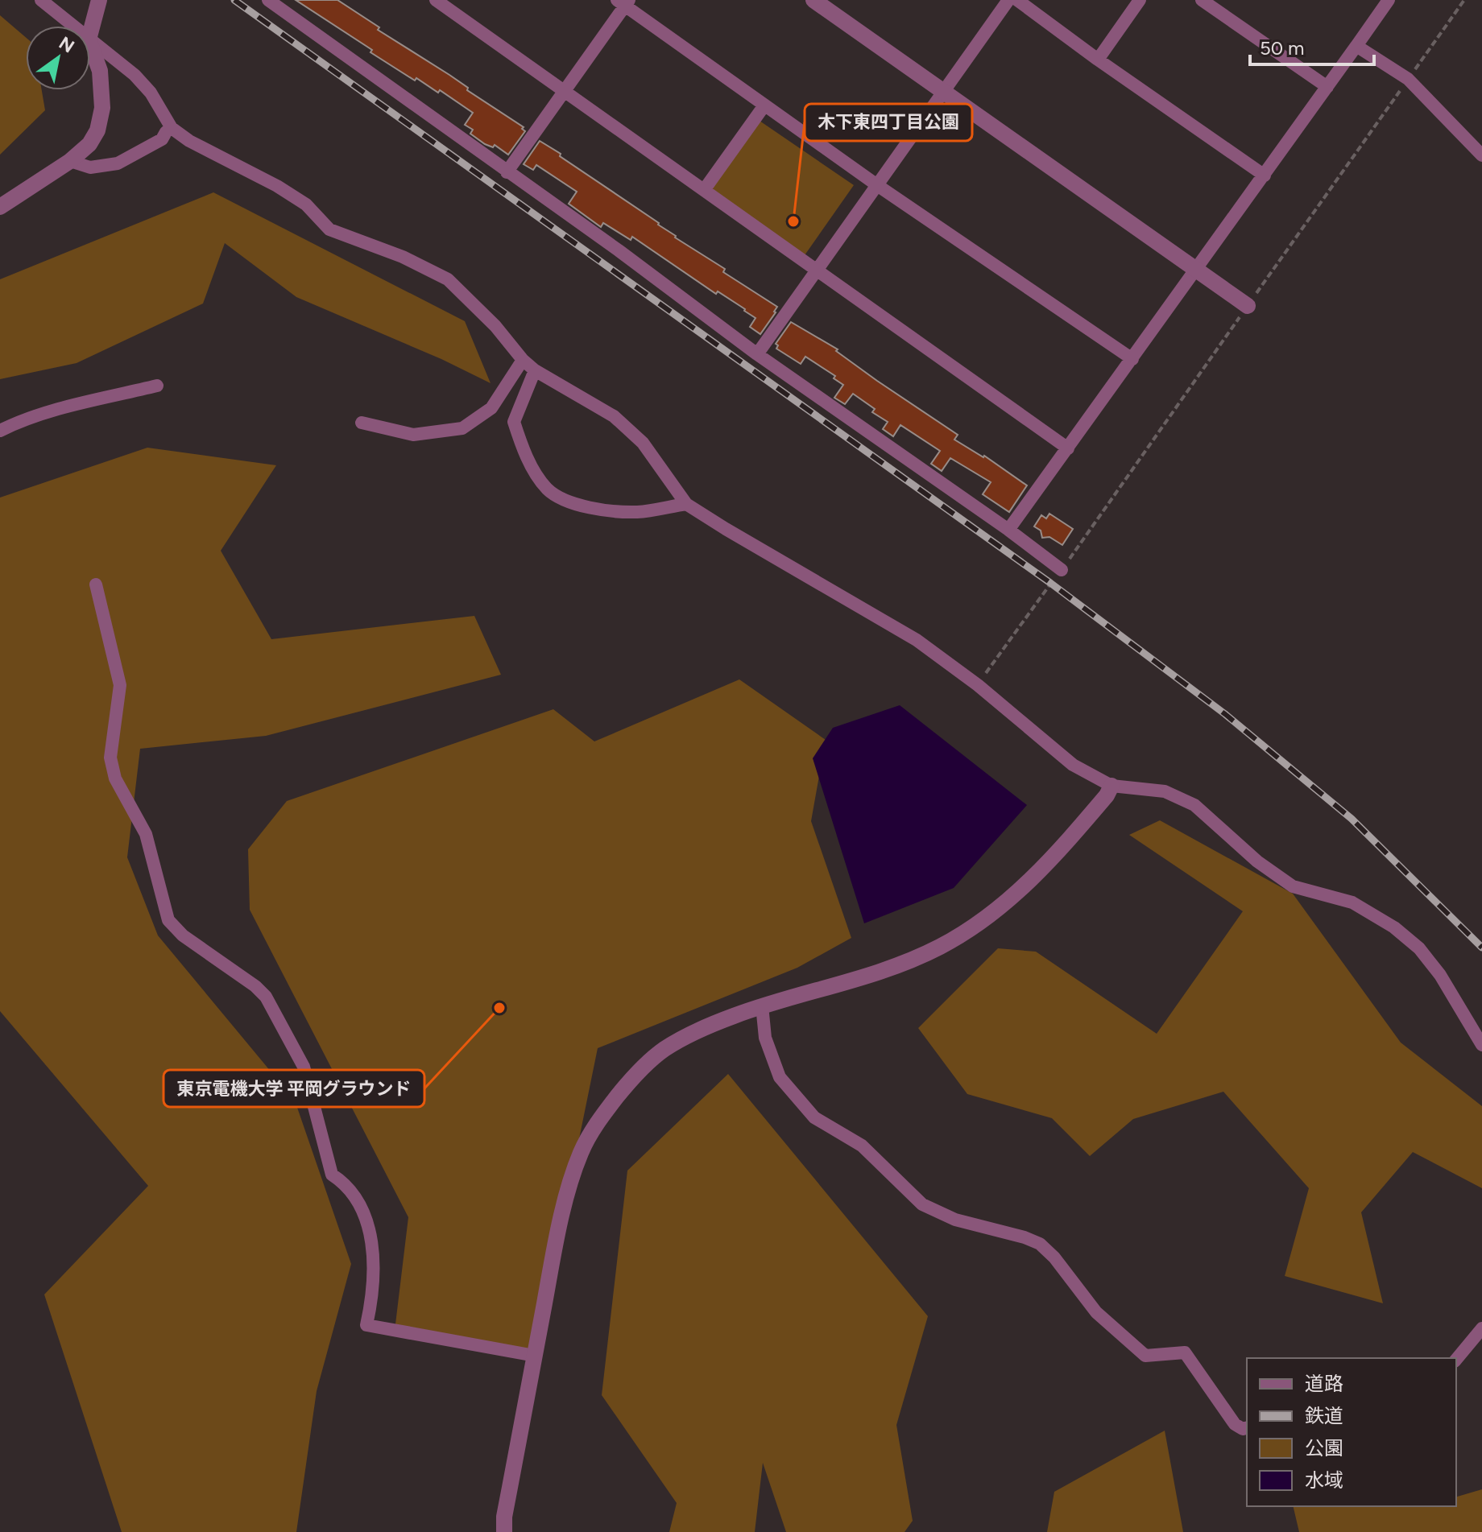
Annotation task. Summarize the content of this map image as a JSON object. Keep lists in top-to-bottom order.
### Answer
{
  "places": ["木下東四丁目公園", "東京電機大学 平岡グラウンド"],
  "legend": [
    "道路",
    "鉄道",
    "公園",
    "水域"
  ],
  "scale_bar": "50 m",
  "north": "top right"
}
